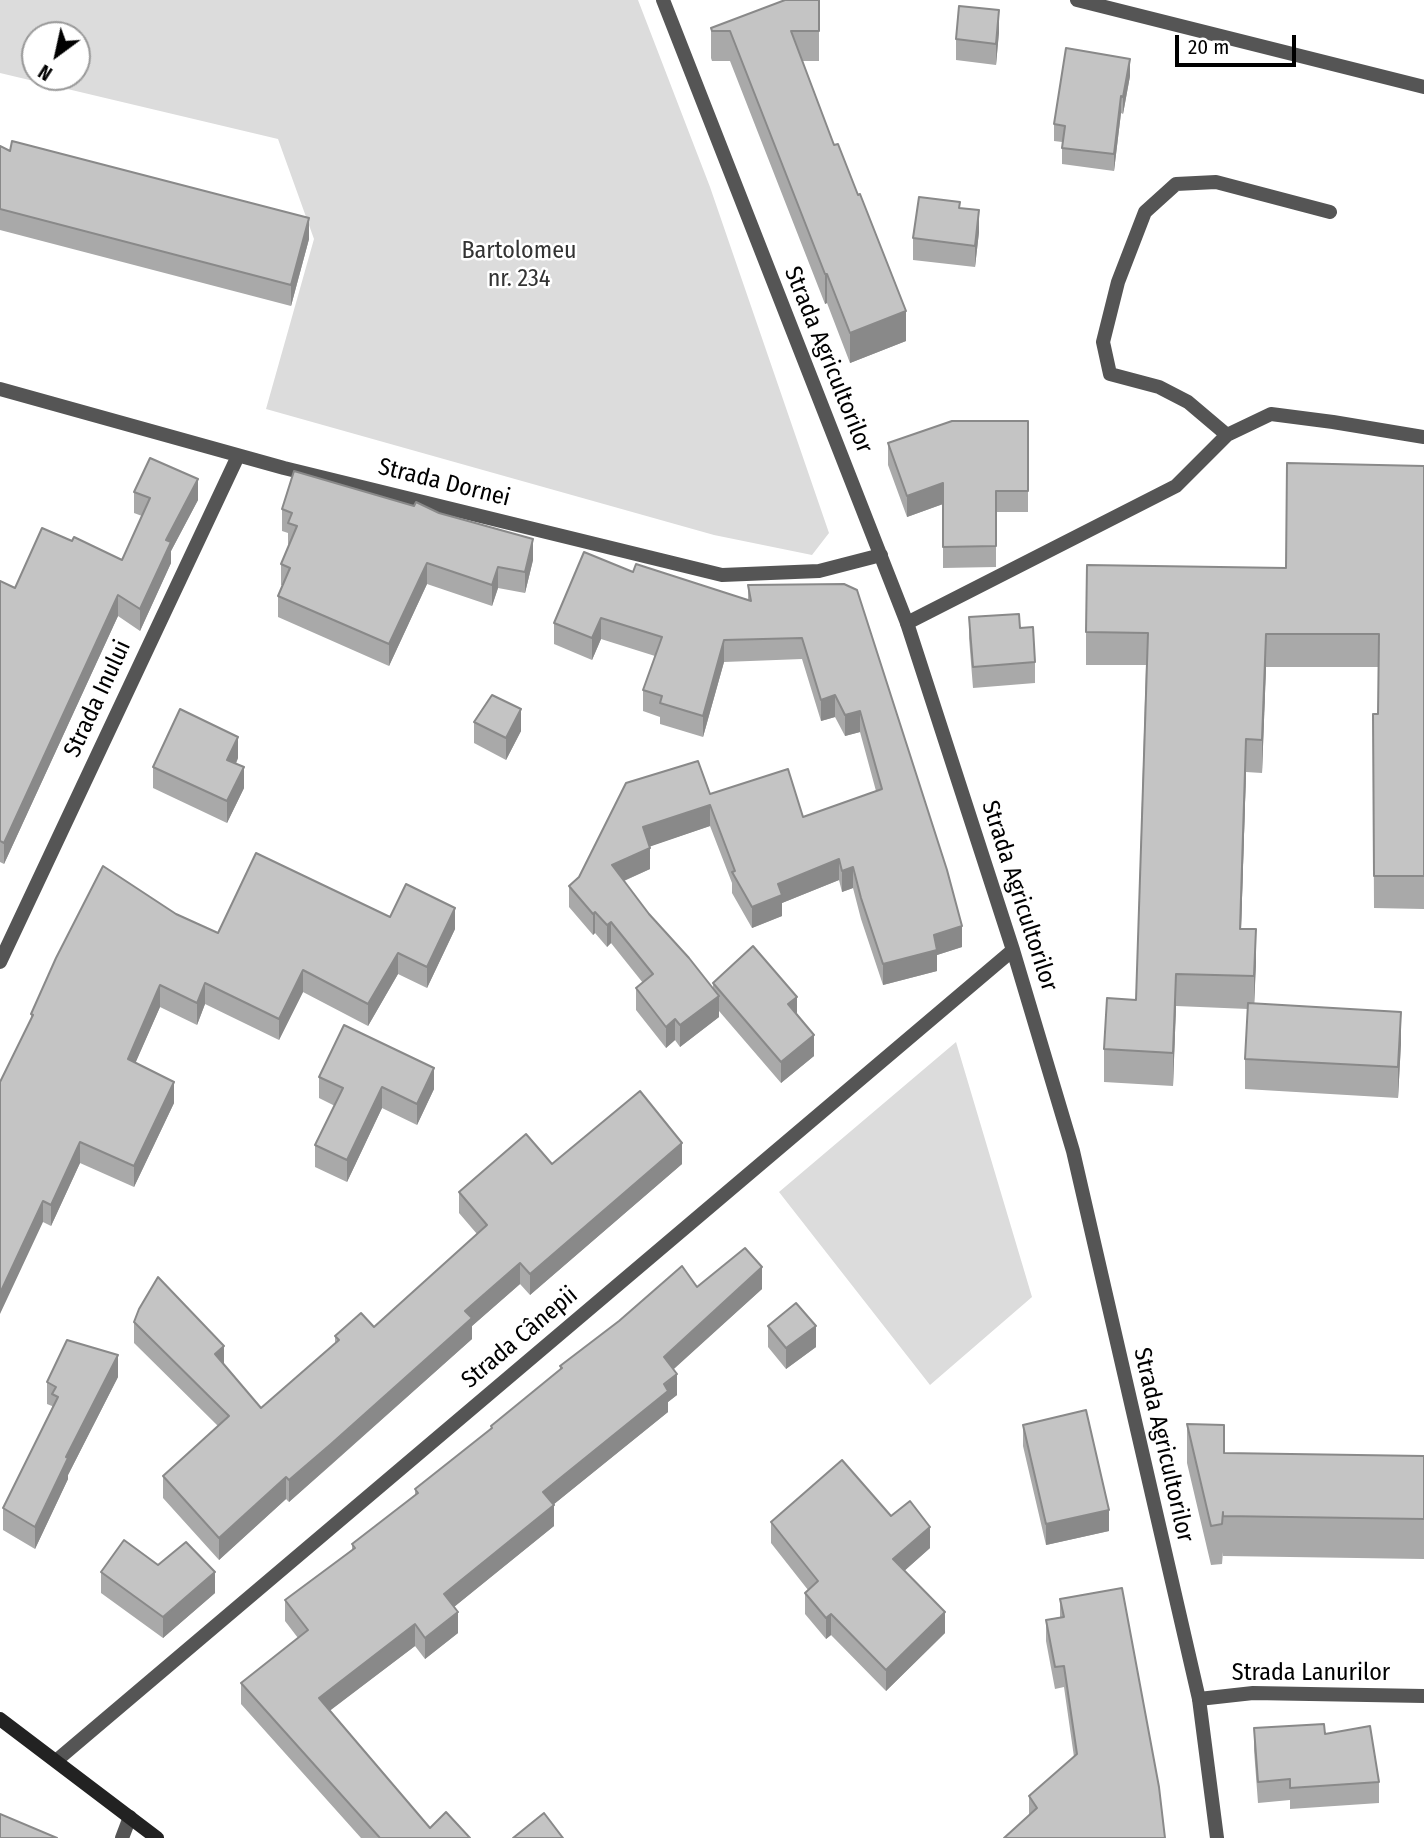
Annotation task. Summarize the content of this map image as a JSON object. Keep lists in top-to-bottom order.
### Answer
{
  "streets": {
    "street": [
      "Strada Agricultorilor",
      "Strada Dornei",
      "Strada Inului",
      "Strada Cânepii",
      "Strada Lanurilor"
    ]
  },
  "crossings": [
    ["Strada Agricultorilor", "Strada Dornei"],
    ["Strada Agricultorilor", "Strada Cânepii"],
    ["Strada Agricultorilor", "Strada Lanurilor"],
    ["Strada Dornei", "Strada Inului"]
  ],
  "parks": ["Bartolomeu nr. 234"],
  "scale_bar": "20 m",
  "north": "bottom left"
}
